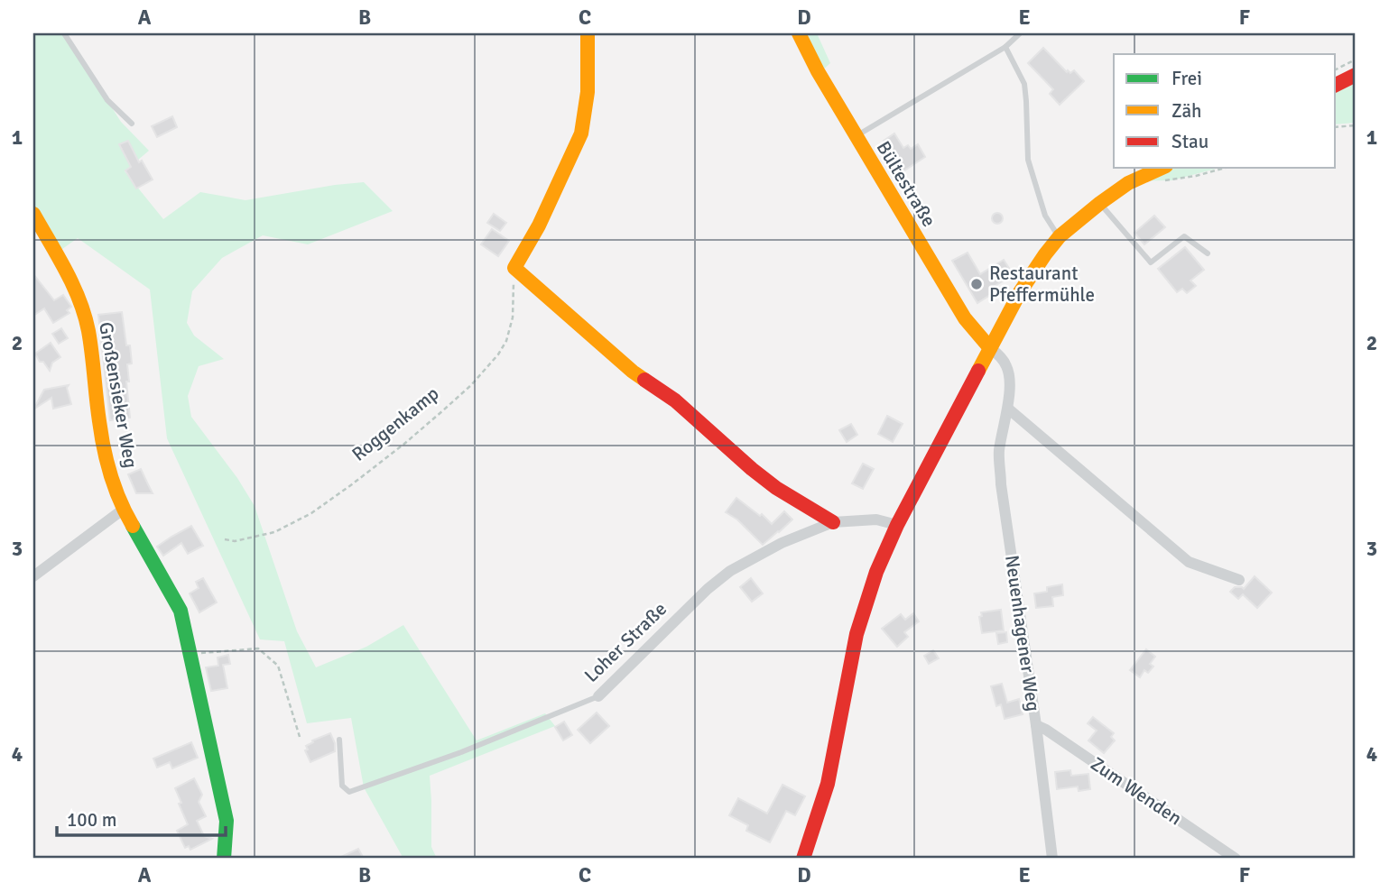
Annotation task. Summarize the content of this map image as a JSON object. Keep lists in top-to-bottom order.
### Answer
{
  "streets": {
    "street": [
      "Bültestraße",
      "Großensieker Weg",
      "Neuenhagener Weg",
      "Loher Straße",
      "Zum Wenden"
    ],
    "path": ["Roggenkamp"]
  },
  "crossings": [
    ["Bültestraße", "Neuenhagener Weg"],
    ["Neuenhagener Weg", "Zum Wenden"]
  ],
  "places": ["Restaurant Pfeffermühle"],
  "legend": ["Frei", "Zäh", "Stau"],
  "scale_bar": "100 m",
  "grid": {
    "columns": [
      "A",
      "B",
      "C",
      "D",
      "E",
      "F"
    ],
    "rows": [
      "1",
      "2",
      "3",
      "4"
    ]
  }
}
